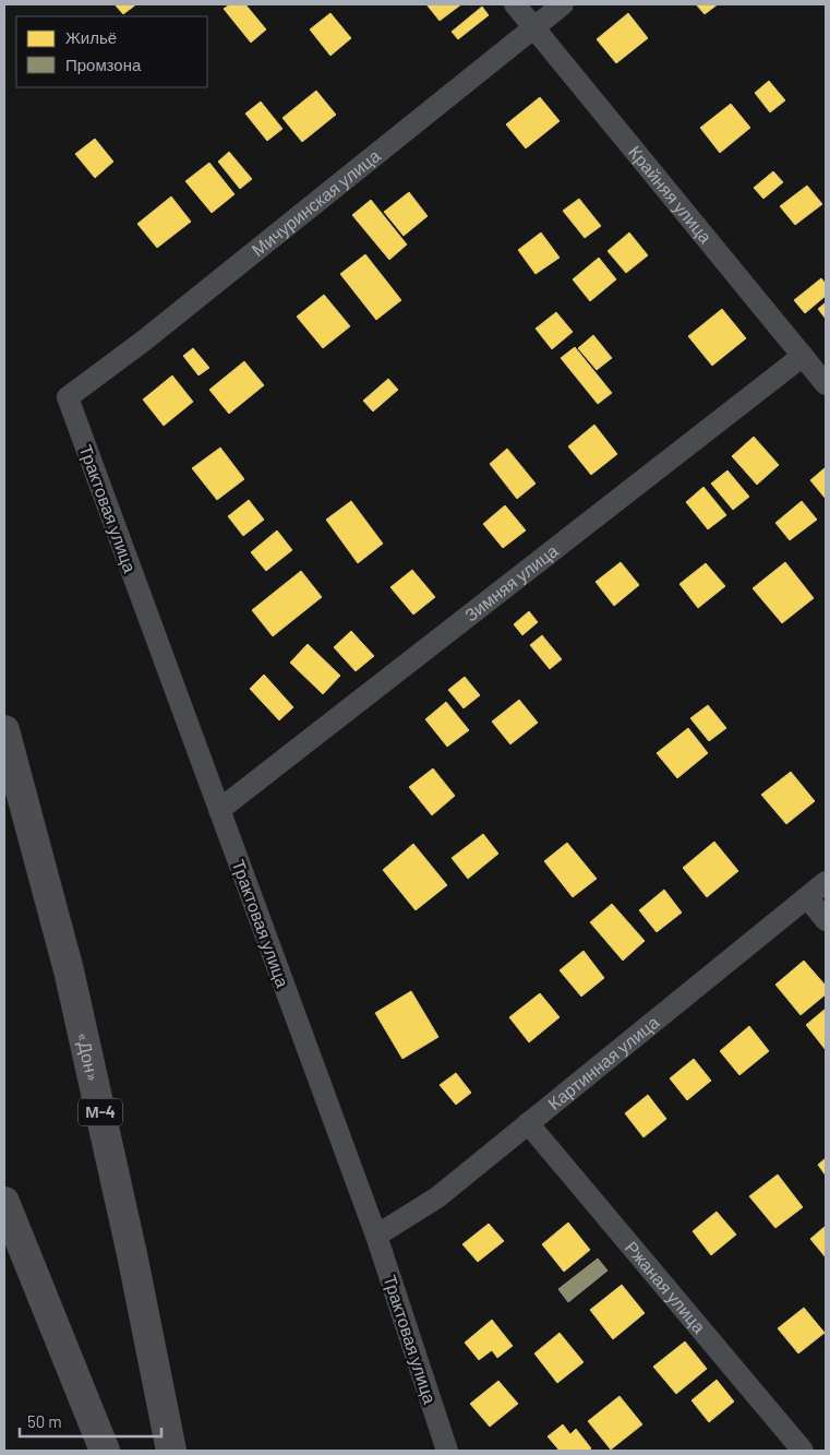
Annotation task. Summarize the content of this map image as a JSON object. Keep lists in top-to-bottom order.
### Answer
{
  "streets": {
    "highway": ["«Дон»", "М-4"],
    "street": [
      "Крайняя улица",
      "Мичуринская улица",
      "Трактовая улица",
      "Зимняя улица",
      "Картинная улица",
      "Ржаная улица"
    ]
  },
  "crossings": [
    ["Крайняя улица", "Мичуринская улица"],
    ["Крайняя улица", "Зимняя улица"],
    ["Мичуринская улица", "Трактовая улица"],
    ["Трактовая улица", "Зимняя улица"],
    ["Трактовая улица", "Картинная улица"],
    ["Картинная улица", "Ржаная улица"]
  ],
  "legend": ["Жильё", "Промзона"],
  "scale_bar": "50 m"
}
